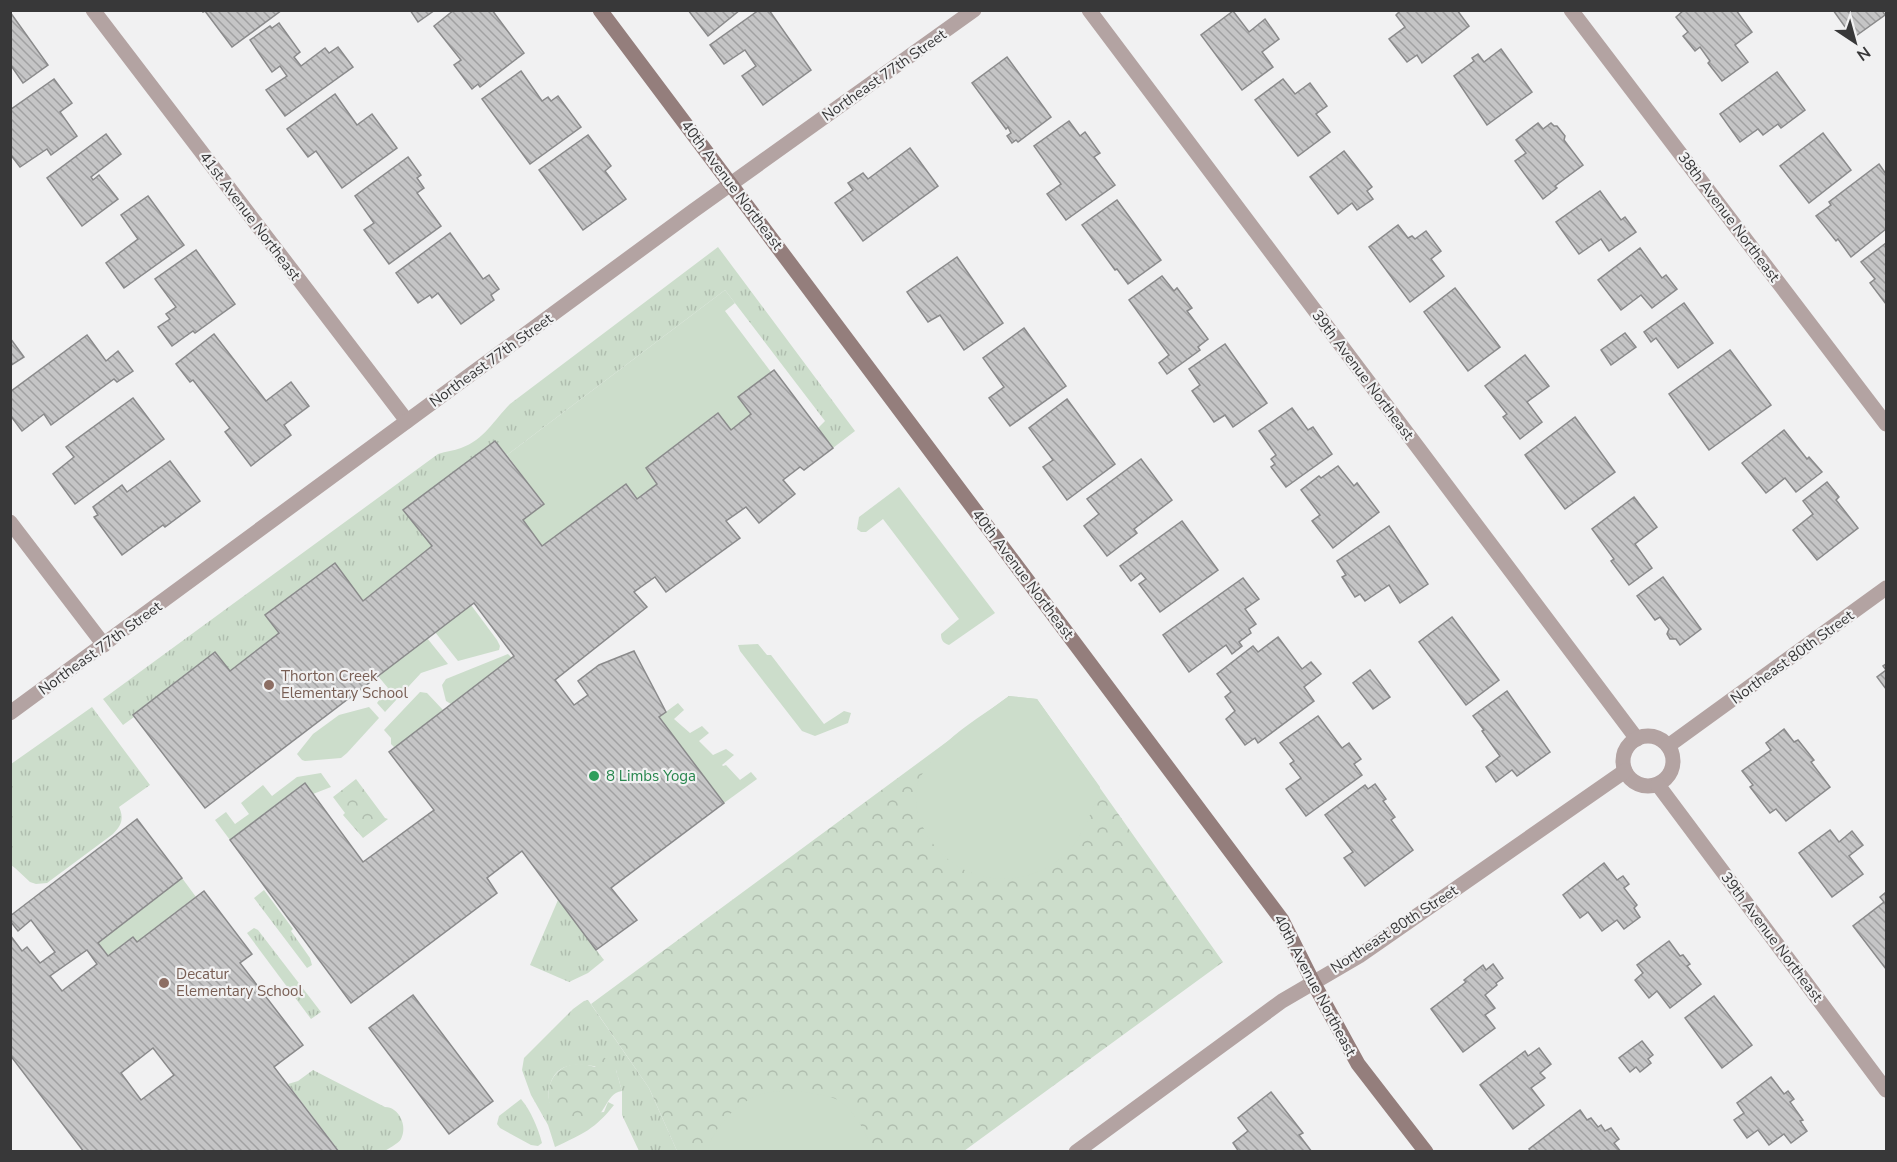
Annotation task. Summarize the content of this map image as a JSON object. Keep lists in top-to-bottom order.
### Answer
{
  "streets": {
    "street": [
      "Northeast 77th Street",
      "40th Avenue Northeast",
      "41st Avenue Northeast",
      "38th Avenue Northeast",
      "39th Avenue Northeast",
      "Northeast 80th Street"
    ]
  },
  "crossings": [
    ["Northeast 77th Street", "40th Avenue Northeast"],
    ["Northeast 77th Street", "41st Avenue Northeast"],
    ["40th Avenue Northeast", "Northeast 80th Street"],
    ["39th Avenue Northeast", "Northeast 80th Street"]
  ],
  "places": ["Thorton Creek Elementary School", "8 Limbs Yoga", "Decatur Elementary School"],
  "north": "bottom right"
}
